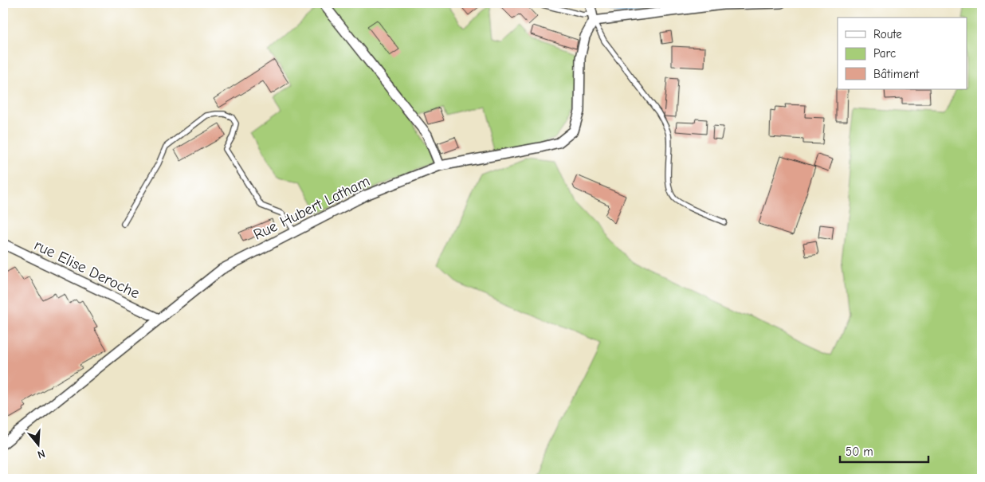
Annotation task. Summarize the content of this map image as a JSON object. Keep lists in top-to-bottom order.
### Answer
{
  "streets": {
    "street": ["Rue Hubert Latham", "rue Elise Deroche"]
  },
  "crossings": [
    ["Rue Hubert Latham", "rue Elise Deroche"]
  ],
  "legend": ["Route", "Parc", "Bâtiment"],
  "scale_bar": "50 m",
  "north": "bottom"
}
